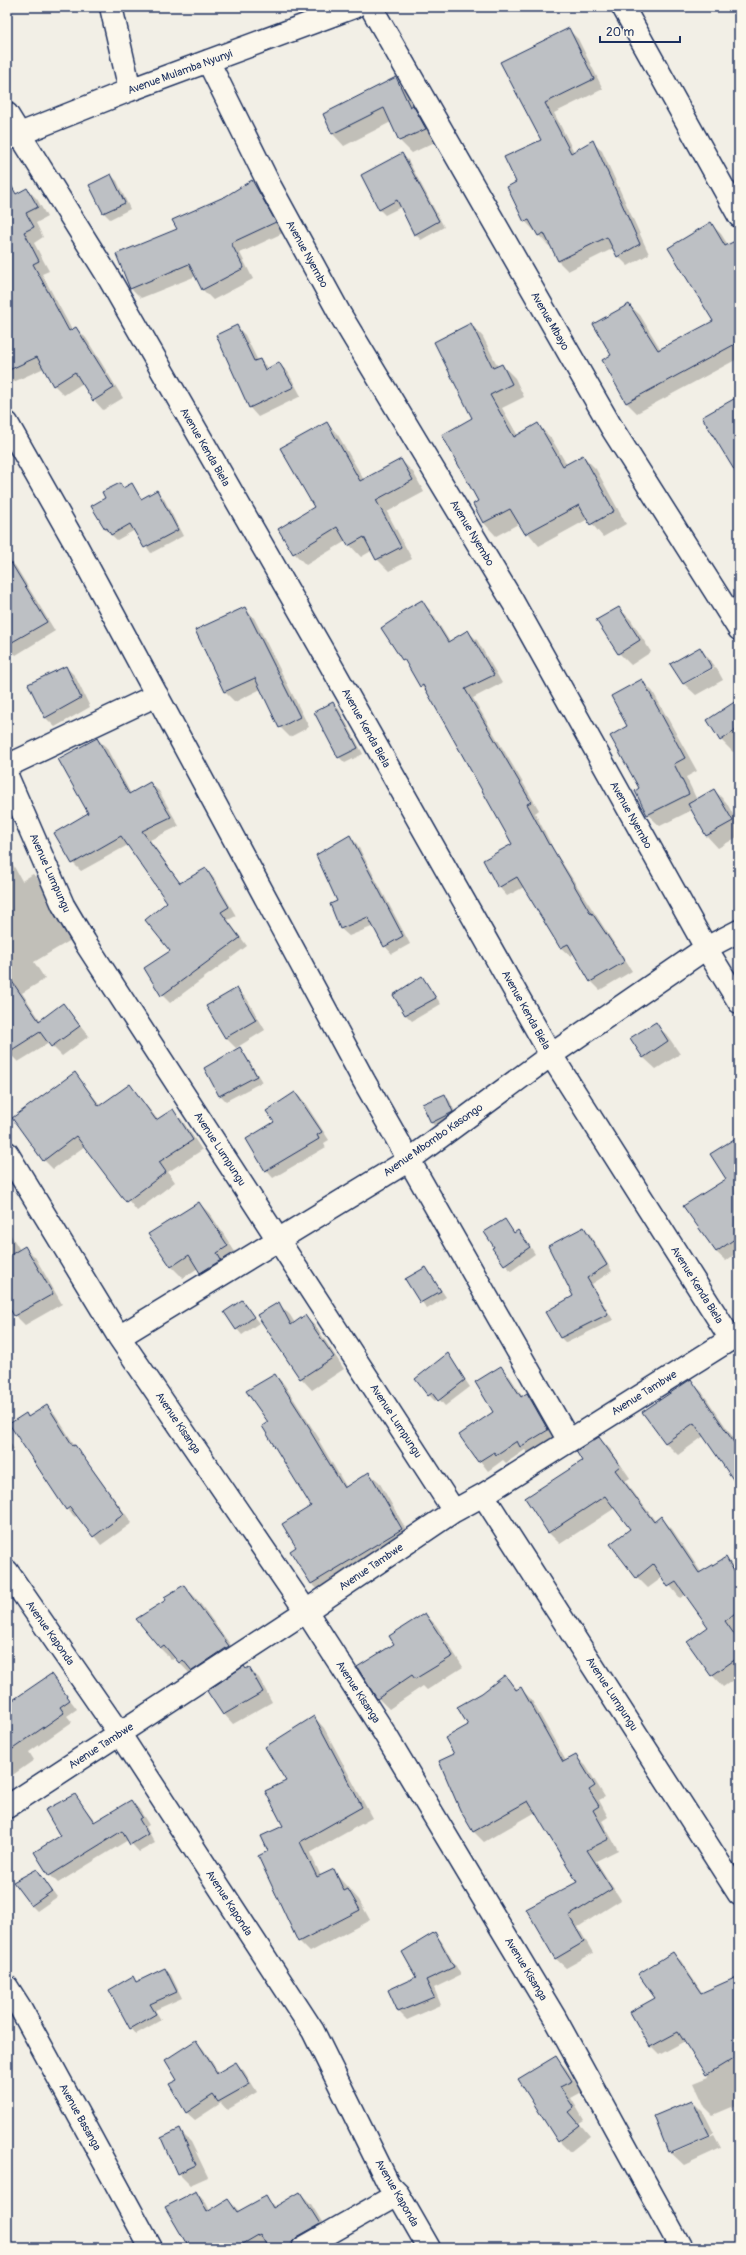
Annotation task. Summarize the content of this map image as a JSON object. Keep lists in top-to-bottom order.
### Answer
{
  "streets": {
    "street": [
      "Avenue Mulamba Nyunyi",
      "Avenue Nyembo",
      "Avenue Mbayo",
      "Avenue Kenda Biela",
      "Avenue Lumpungu",
      "Avenue Mbombo Kasongo",
      "Avenue Tambwe",
      "Avenue Kisanga",
      "Avenue Kaponda",
      "Avenue Basanga"
    ]
  },
  "crossings": [
    ["Avenue Mulamba Nyunyi", "Avenue Nyembo"],
    ["Avenue Mulamba Nyunyi", "Avenue Kenda Biela"],
    ["Avenue Nyembo", "Avenue Mbombo Kasongo"],
    ["Avenue Kenda Biela", "Avenue Mbombo Kasongo"],
    ["Avenue Kenda Biela", "Avenue Tambwe"],
    ["Avenue Lumpungu", "Avenue Mbombo Kasongo"],
    ["Avenue Lumpungu", "Avenue Tambwe"],
    ["Avenue Mbombo Kasongo", "Avenue Kisanga"],
    ["Avenue Tambwe", "Avenue Kisanga"],
    ["Avenue Tambwe", "Avenue Kaponda"]
  ],
  "scale_bar": "20 m"
}
